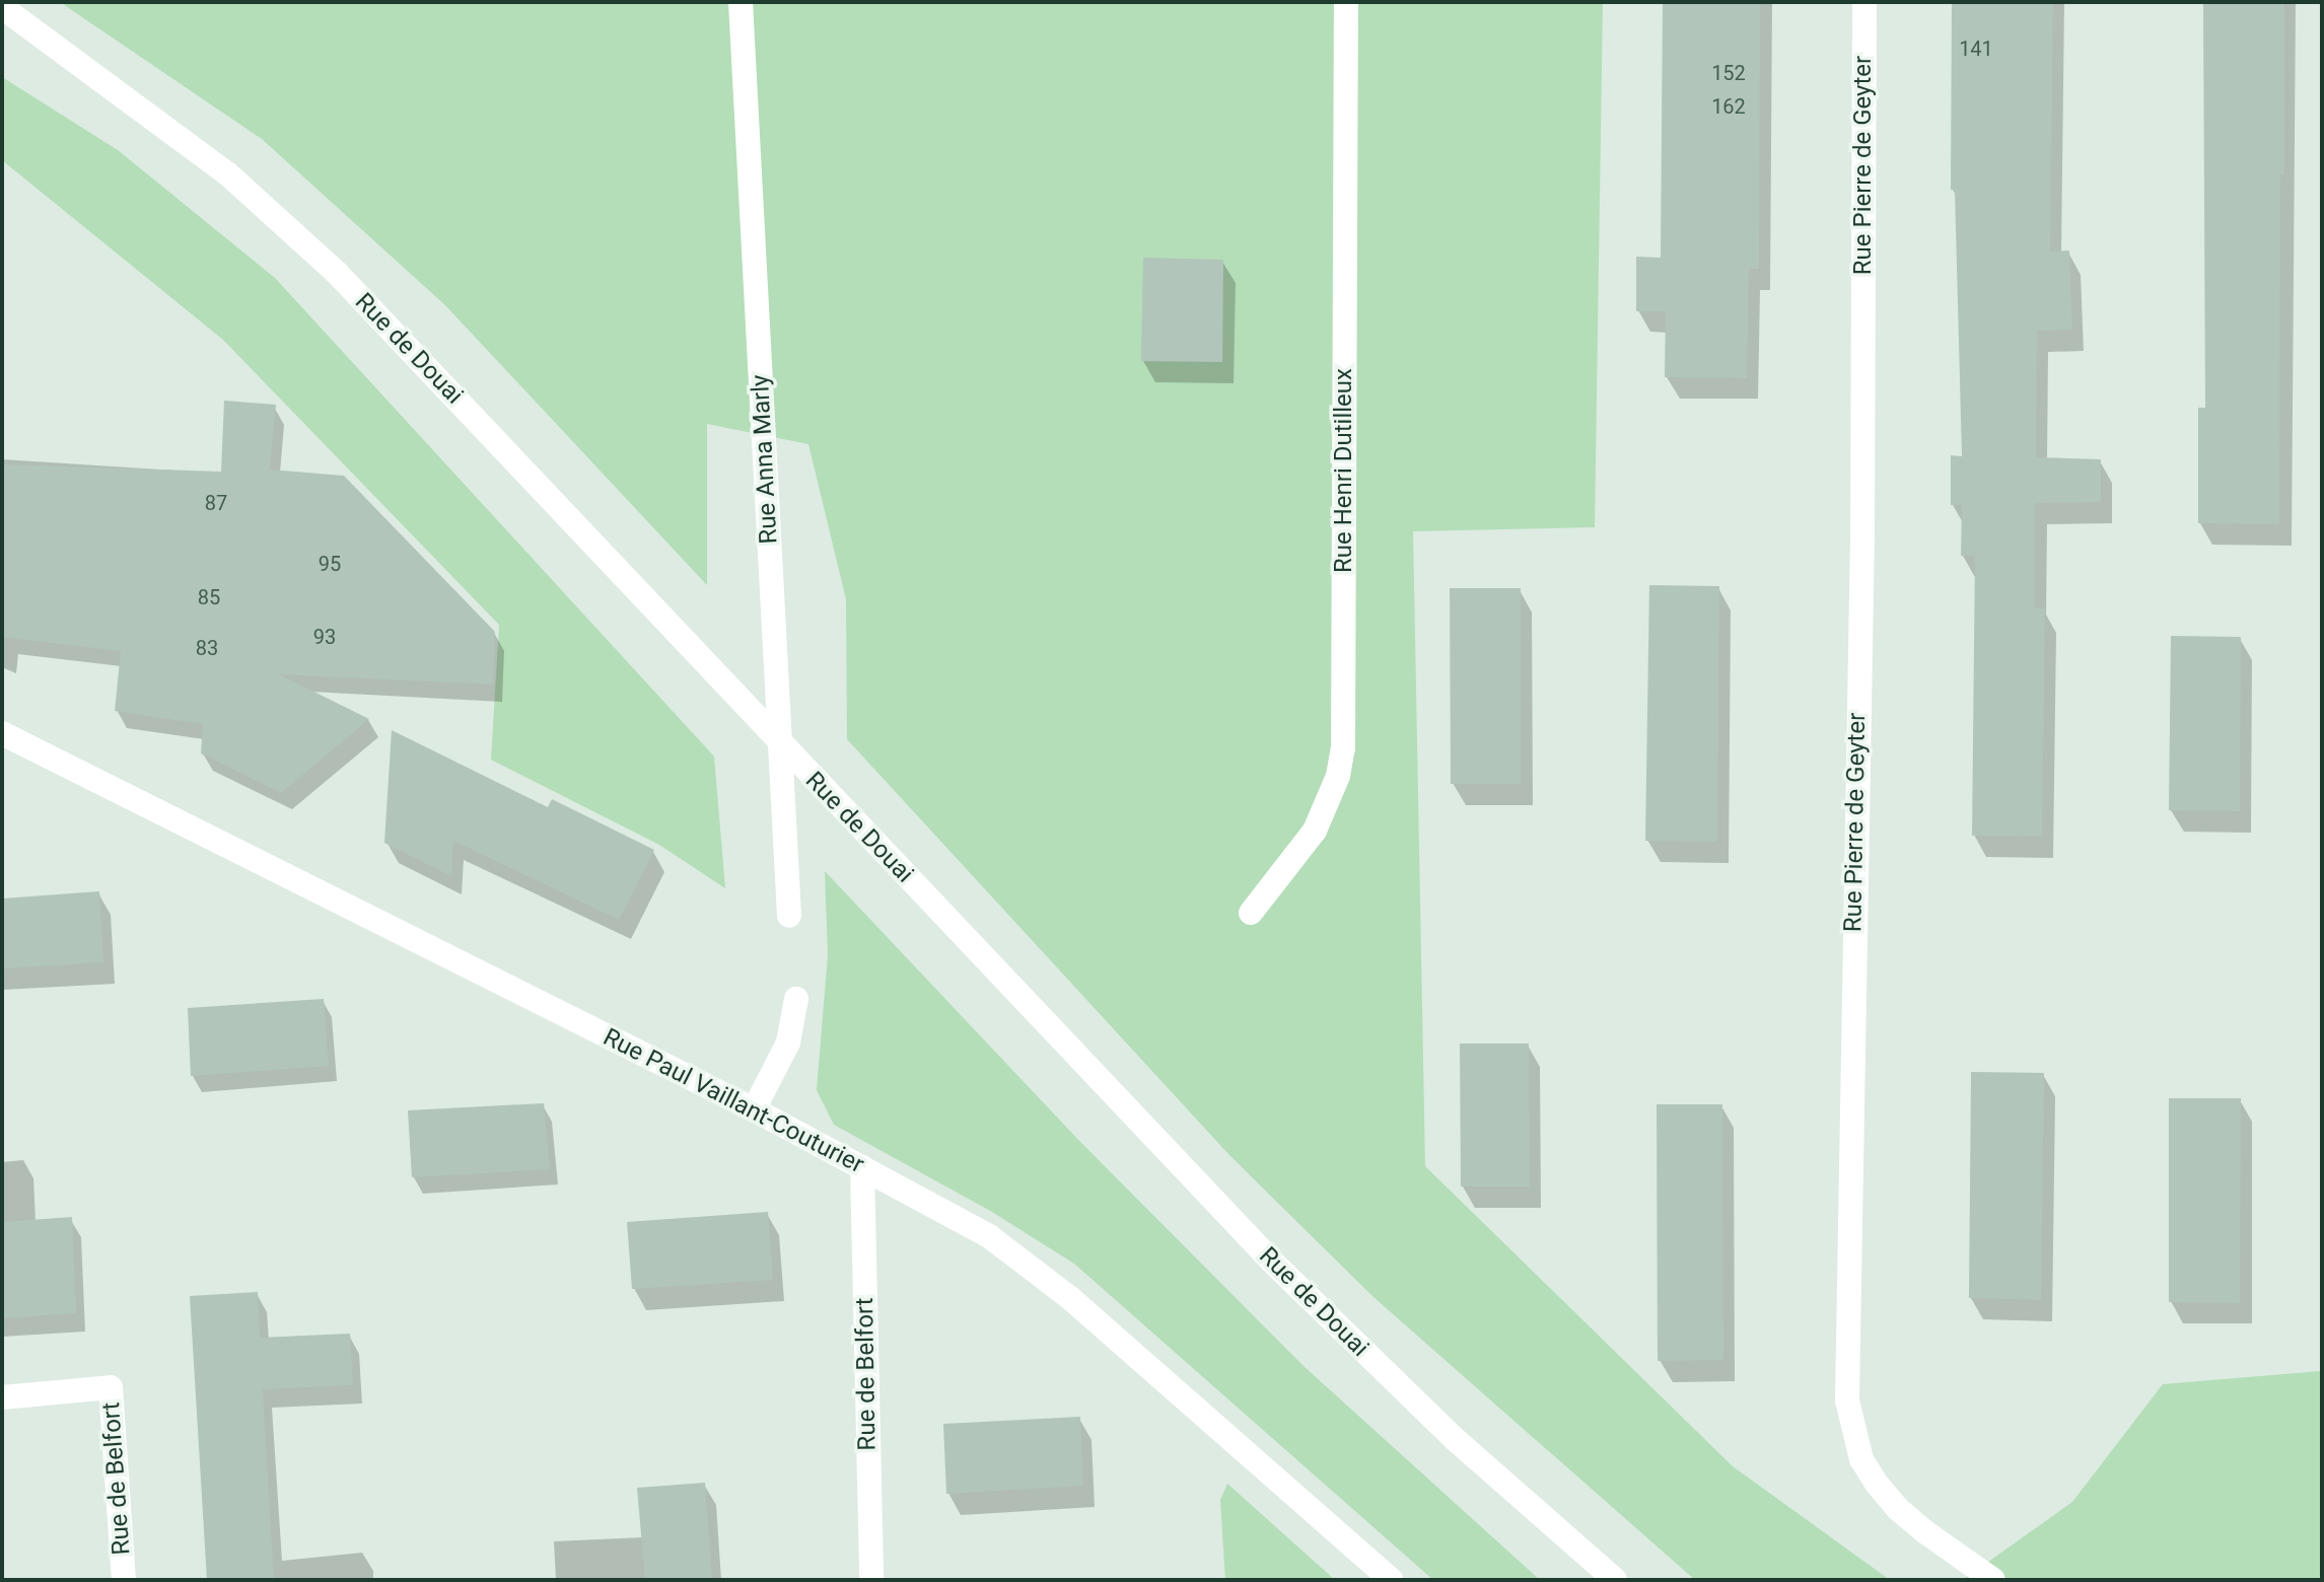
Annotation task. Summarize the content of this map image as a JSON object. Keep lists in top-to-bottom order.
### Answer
{
  "streets": {
    "street": [
      "Rue Pierre de Geyter",
      "Rue de Douai",
      "Rue Anna Marly",
      "Rue Henri Dutilleux",
      "Rue Paul Vaillant-Couturier",
      "Rue de Belfort"
    ]
  },
  "crossings": [
    ["Rue Paul Vaillant-Couturier", "Rue de Belfort"]
  ],
  "house_numbers": [
    "141",
    "152",
    "162",
    "87",
    "95",
    "85",
    "93",
    "83"
  ]
}
